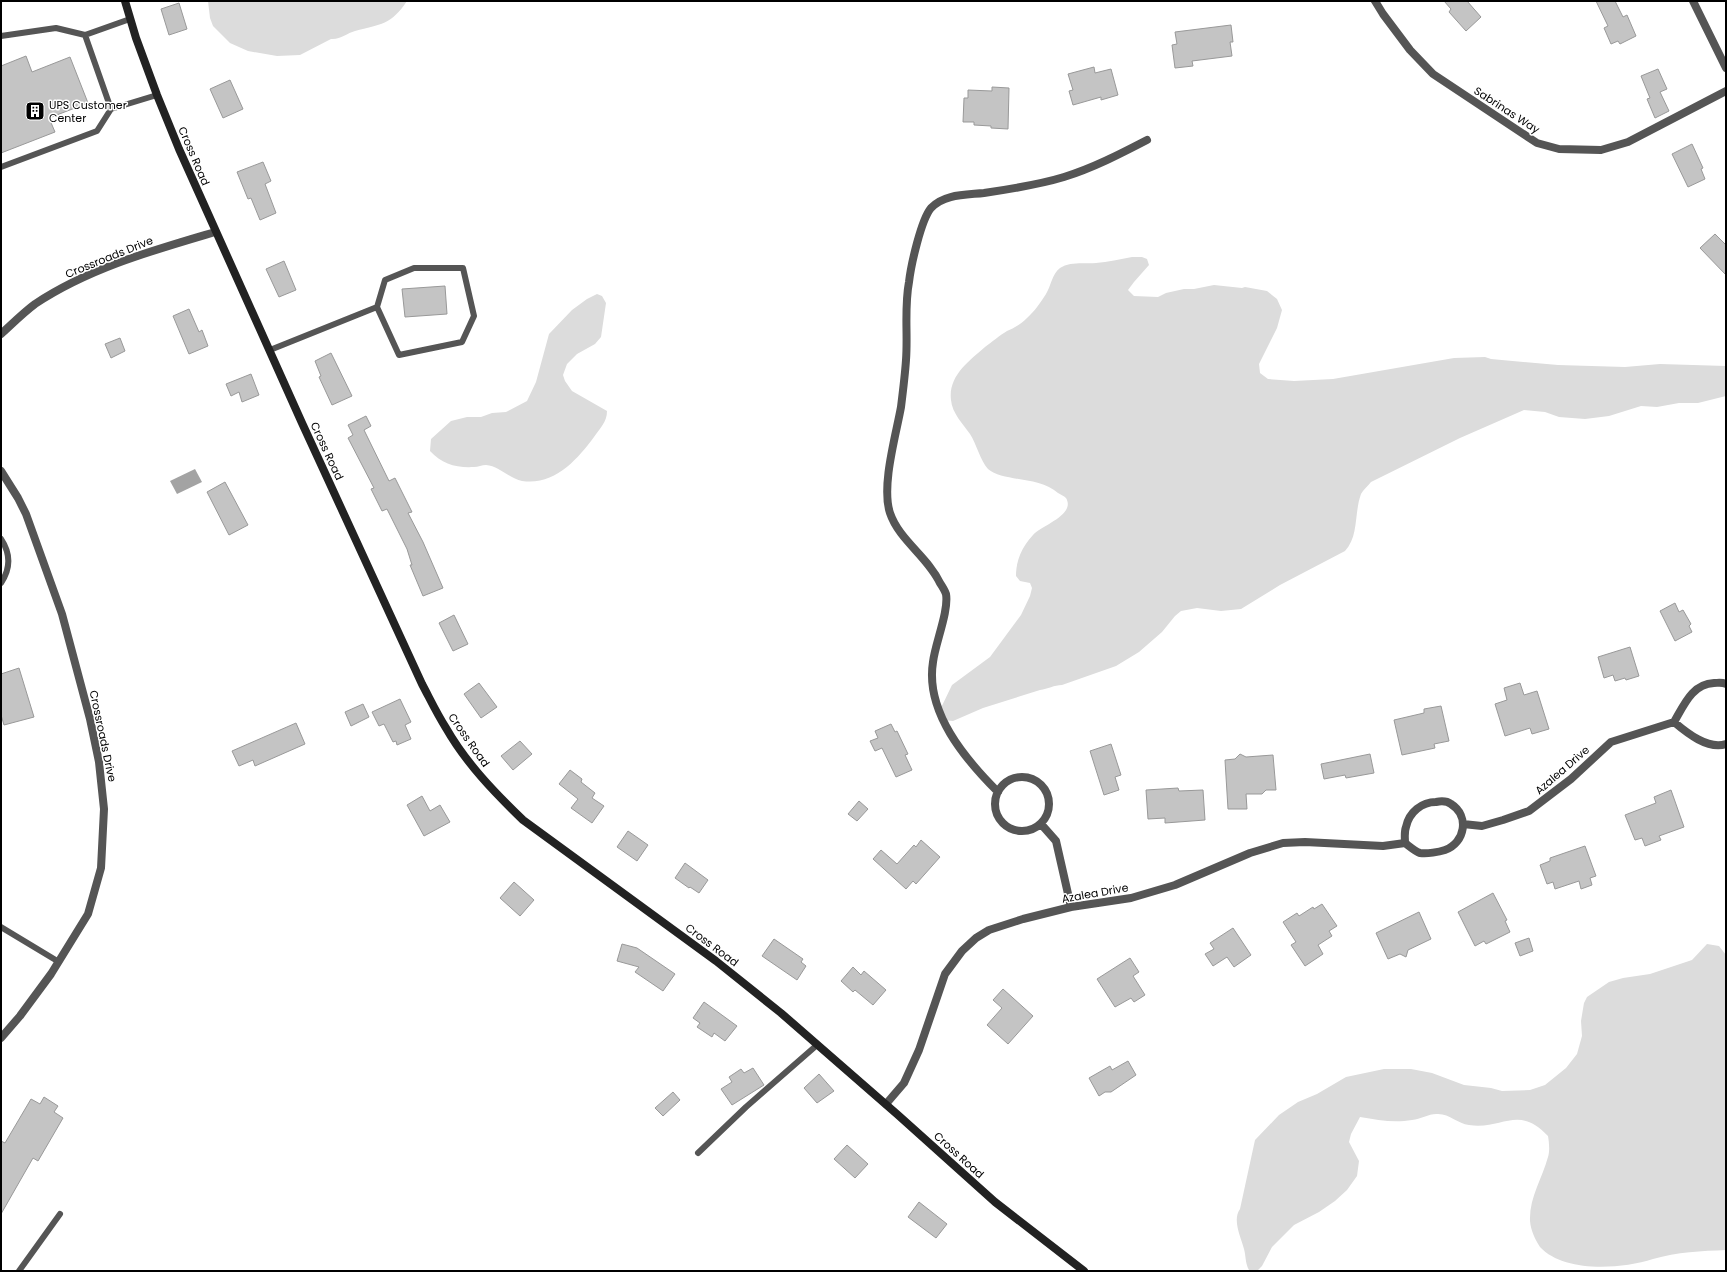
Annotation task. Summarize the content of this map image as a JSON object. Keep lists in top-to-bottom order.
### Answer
{
  "streets": {
    "street": [
      "Sabrinas Way",
      "Cross Road",
      "Crossroads Drive",
      "Azalea Drive"
    ]
  },
  "crossings": [
    ["Cross Road", "Crossroads Drive"],
    ["Cross Road", "Azalea Drive"]
  ],
  "places": {
    "building": ["UPS Customer Center"]
  }
}
